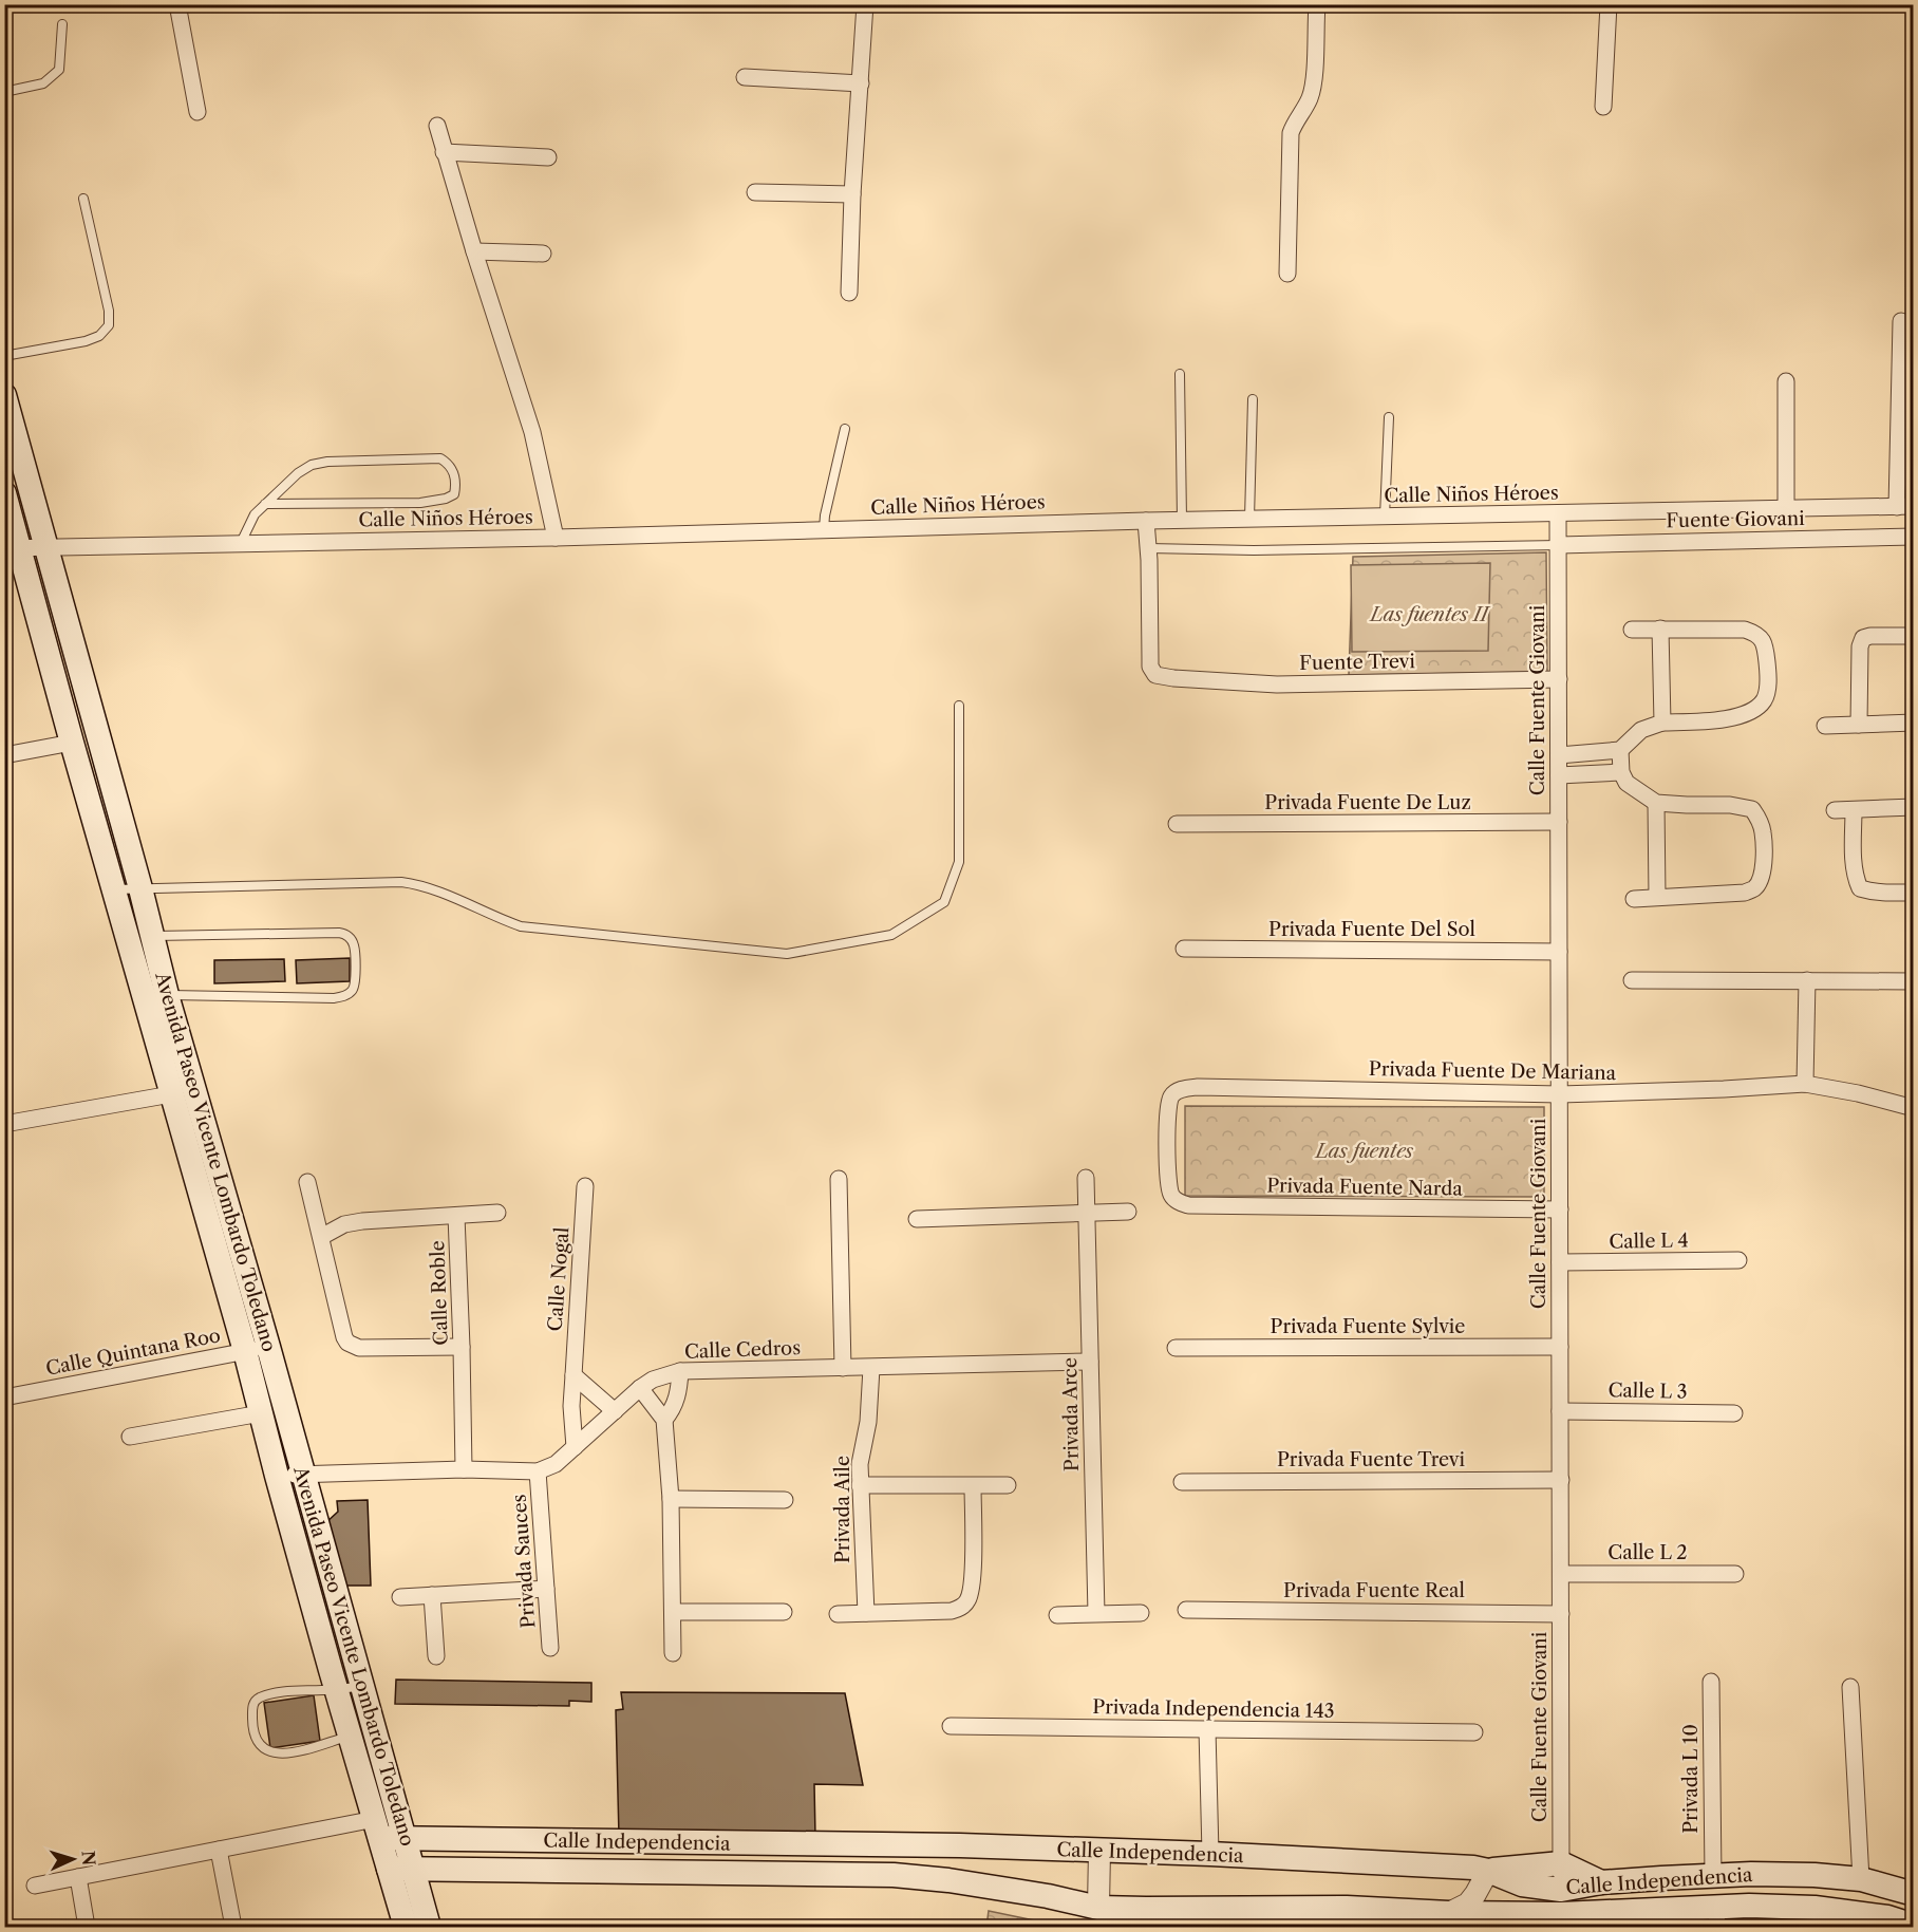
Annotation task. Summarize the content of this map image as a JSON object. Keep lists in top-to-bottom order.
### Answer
{
  "streets": {
    "main road": ["Avenida Paseo Vicente Lombardo Toledano", "Calle Independencia"],
    "street": [
      "Calle Niños Héroes",
      "Fuente Giovani",
      "Fuente Trevi",
      "Calle Fuente Giovani",
      "Privada Fuente De Luz",
      "Privada Fuente Del Sol",
      "Privada Fuente De Mariana",
      "Privada Fuente Narda",
      "Calle L 4",
      "Calle Nogal",
      "Calle Roble",
      "Privada Fuente Sylvie",
      "Calle Cedros",
      "Calle Quintana Roo",
      "Calle L 3",
      "Privada Arce",
      "Privada Fuente Trevi",
      "Privada Aile",
      "Calle L 2",
      "Privada Sauces",
      "Privada Fuente Real",
      "Privada Independencia 143",
      "Privada L 10"
    ]
  },
  "crossings": [
    ["Calle Niños Héroes", "Calle Fuente Giovani"],
    ["Calle Niños Héroes", "Avenida Paseo Vicente Lombardo Toledano"],
    ["Fuente Giovani", "Calle Fuente Giovani"],
    ["Fuente Trevi", "Calle Fuente Giovani"],
    ["Calle Fuente Giovani", "Privada Fuente De Luz"],
    ["Calle Fuente Giovani", "Privada Fuente Del Sol"],
    ["Calle Fuente Giovani", "Privada Fuente De Mariana"],
    ["Calle Fuente Giovani", "Privada Fuente Narda"],
    ["Calle Fuente Giovani", "Calle L 4"],
    ["Calle Fuente Giovani", "Privada Fuente Sylvie"],
    ["Calle Fuente Giovani", "Calle L 3"],
    ["Calle Fuente Giovani", "Privada Fuente Trevi"],
    ["Calle Fuente Giovani", "Calle L 2"],
    ["Calle Fuente Giovani", "Privada Fuente Real"],
    ["Calle Fuente Giovani", "Calle Independencia"],
    ["Privada Fuente De Mariana", "Privada Fuente Narda"],
    ["Avenida Paseo Vicente Lombardo Toledano", "Calle Quintana Roo"],
    ["Avenida Paseo Vicente Lombardo Toledano", "Calle Independencia"],
    ["Calle Nogal", "Calle Cedros"],
    ["Calle Cedros", "Privada Arce"],
    ["Calle Cedros", "Privada Aile"],
    ["Calle Cedros", "Privada Sauces"],
    ["Privada L 10", "Calle Independencia"]
  ],
  "parks": ["Las fuentes II", "Las fuentes"],
  "north": "right"
}
